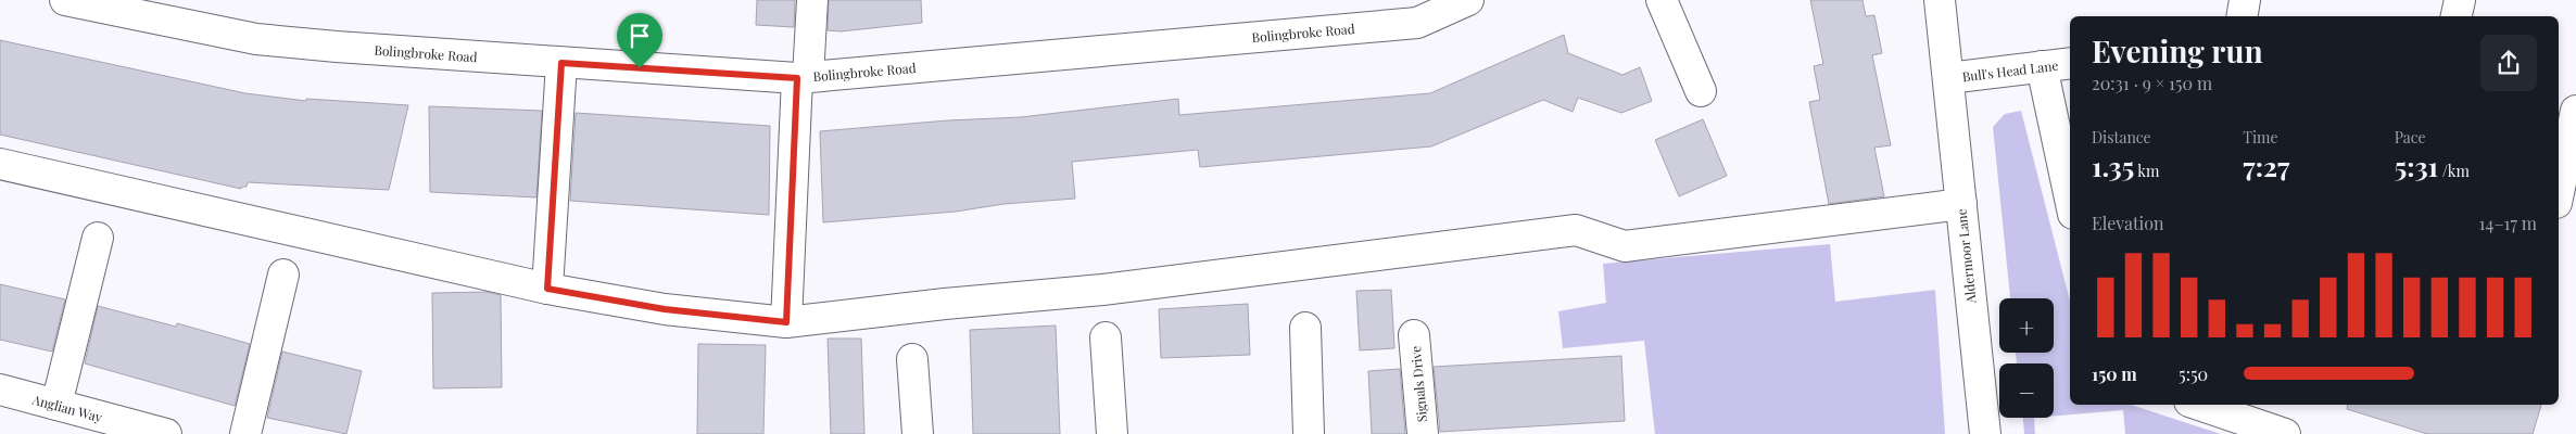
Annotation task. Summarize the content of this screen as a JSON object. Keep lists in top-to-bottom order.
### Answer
{
  "streets": {
    "street": [
      "Bolingbroke Road",
      "Bull's Head Lane",
      "Aldermoor Lane",
      "Signals Drive",
      "Anglian Way"
    ]
  },
  "crossings": [
    ["Bull's Head Lane", "Aldermoor Lane"]
  ],
  "page": {
    "heading": ["Evening run", "20:31 · 9 × 150 m"],
    "stats": [
      ["Distance", "1.35 km"],
      ["Time", "7:27"],
      ["Pace", "5:31 /km"]
    ],
    "chart": ["Elevation", "14–17 m"],
    "map_buttons": ["+", "−"],
    "list": [
      {
        "name": "150 m",
        "note": "5:50"
      }
    ]
  }
}
